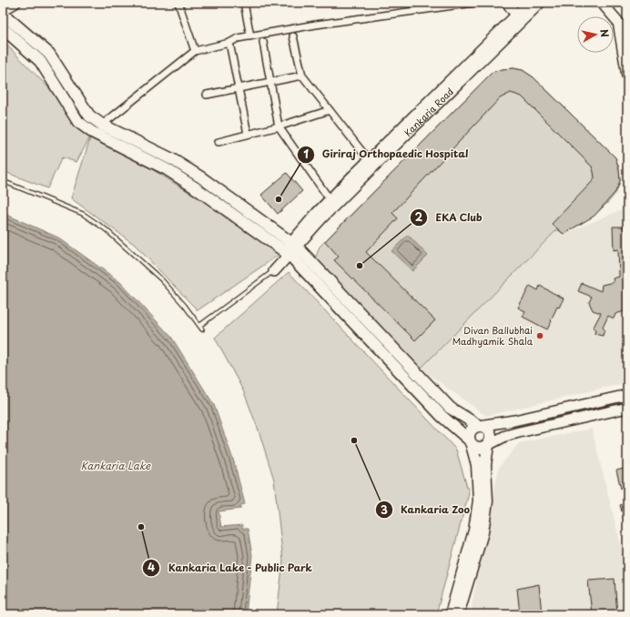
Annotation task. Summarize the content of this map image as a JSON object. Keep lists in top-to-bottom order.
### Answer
{
  "streets": {
    "main road": ["Kankaria Road"]
  },
  "water": ["Kankaria Lake"],
  "places": [
    "Giriraj Orthopaedic Hospital",
    "EKA Club",
    "Divan Ballubhai Madhyamik Shala",
    "Kankaria Zoo",
    "Kankaria Lake - Public Park"
  ],
  "north": "right"
}
